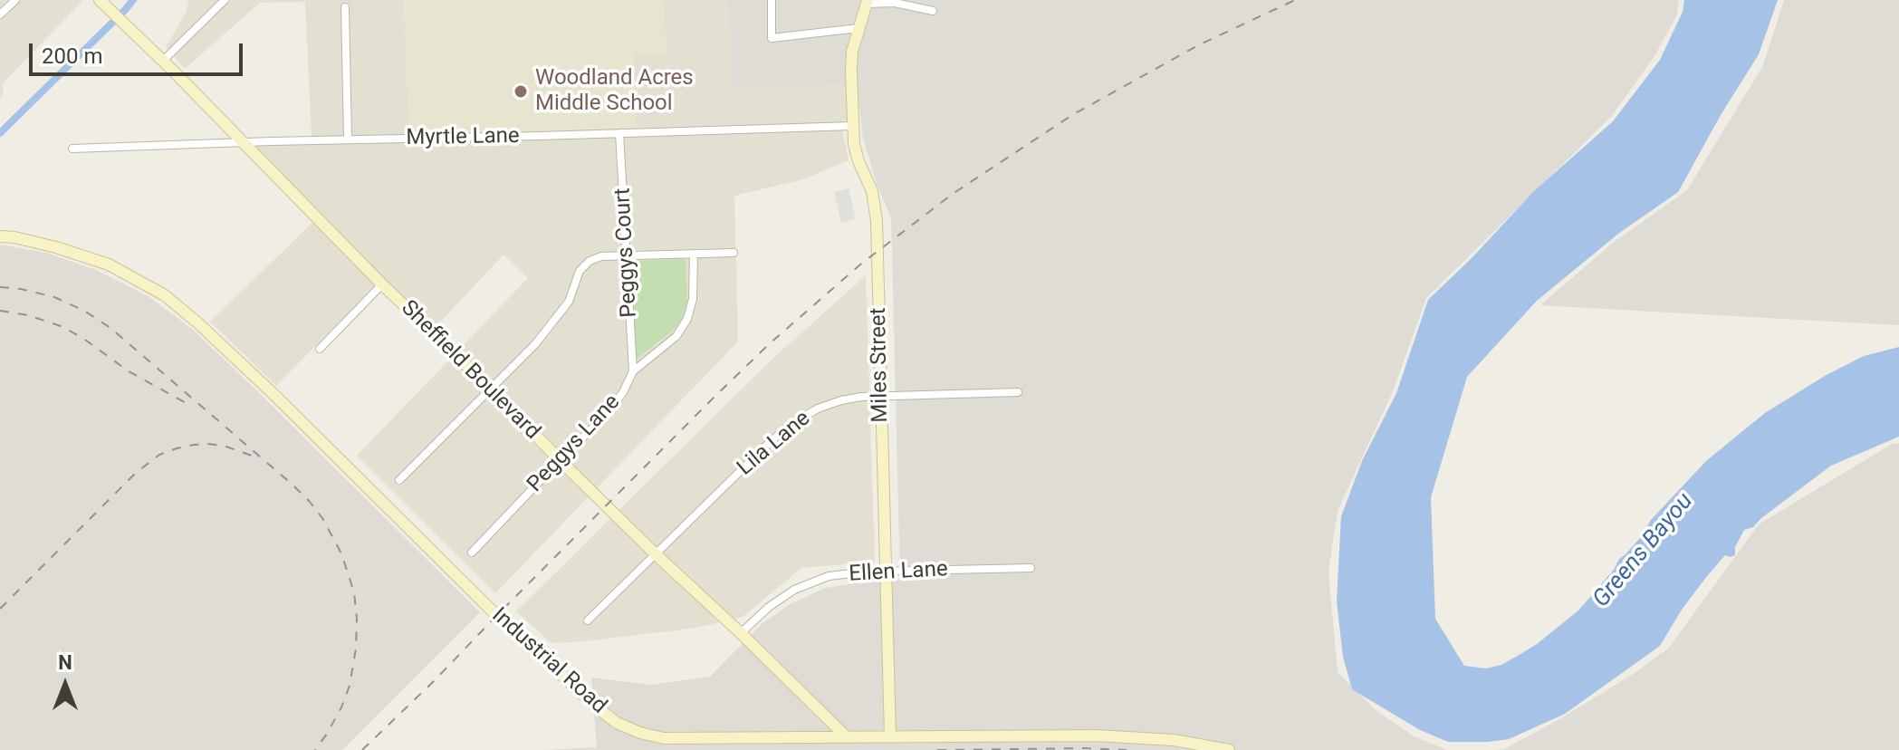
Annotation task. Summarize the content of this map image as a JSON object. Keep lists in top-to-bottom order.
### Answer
{
  "streets": {
    "street": [
      "Myrtle Lane",
      "Peggys Court",
      "Miles Street",
      "Sheffield Boulevard",
      "Peggys Lane",
      "Lila Lane",
      "Ellen Lane",
      "Industrial Road"
    ]
  },
  "crossings": [
    ["Myrtle Lane", "Peggys Court"],
    ["Myrtle Lane", "Miles Street"],
    ["Myrtle Lane", "Sheffield Boulevard"],
    ["Peggys Court", "Peggys Lane"],
    ["Miles Street", "Lila Lane"],
    ["Miles Street", "Ellen Lane"],
    ["Miles Street", "Industrial Road"],
    ["Sheffield Boulevard", "Peggys Lane"],
    ["Sheffield Boulevard", "Lila Lane"],
    ["Sheffield Boulevard", "Ellen Lane"],
    ["Sheffield Boulevard", "Industrial Road"]
  ],
  "water": ["Greens Bayou"],
  "places": ["Woodland Acres Middle School"],
  "scale_bar": "200 m",
  "north": "top"
}
